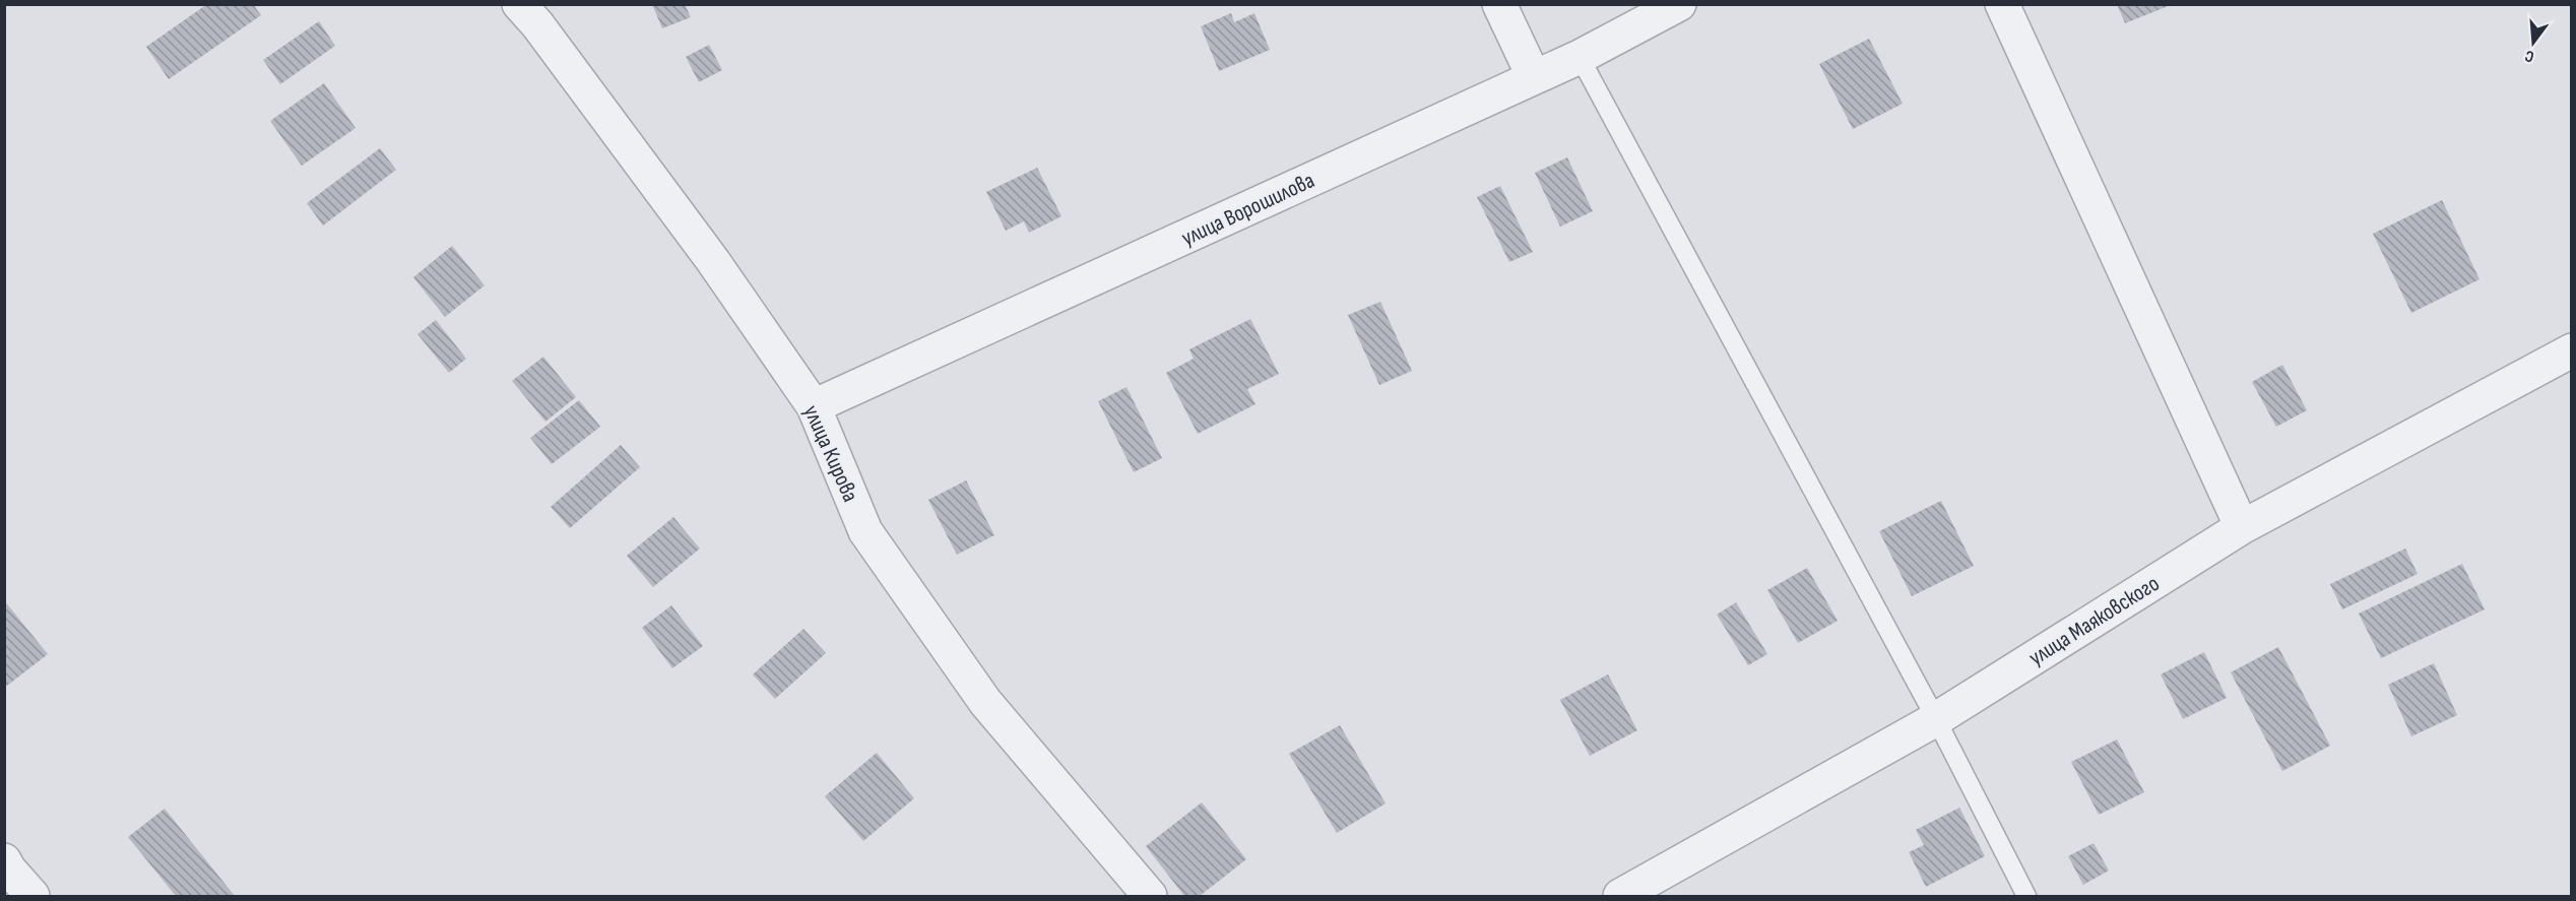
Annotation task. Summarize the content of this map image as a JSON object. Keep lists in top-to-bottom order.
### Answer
{
  "streets": {
    "street": ["улица Ворошилова", "улица Кирова", "улица Маяковского"]
  },
  "crossings": [
    ["улица Ворошилова", "улица Кирова"]
  ],
  "north": "bottom"
}
